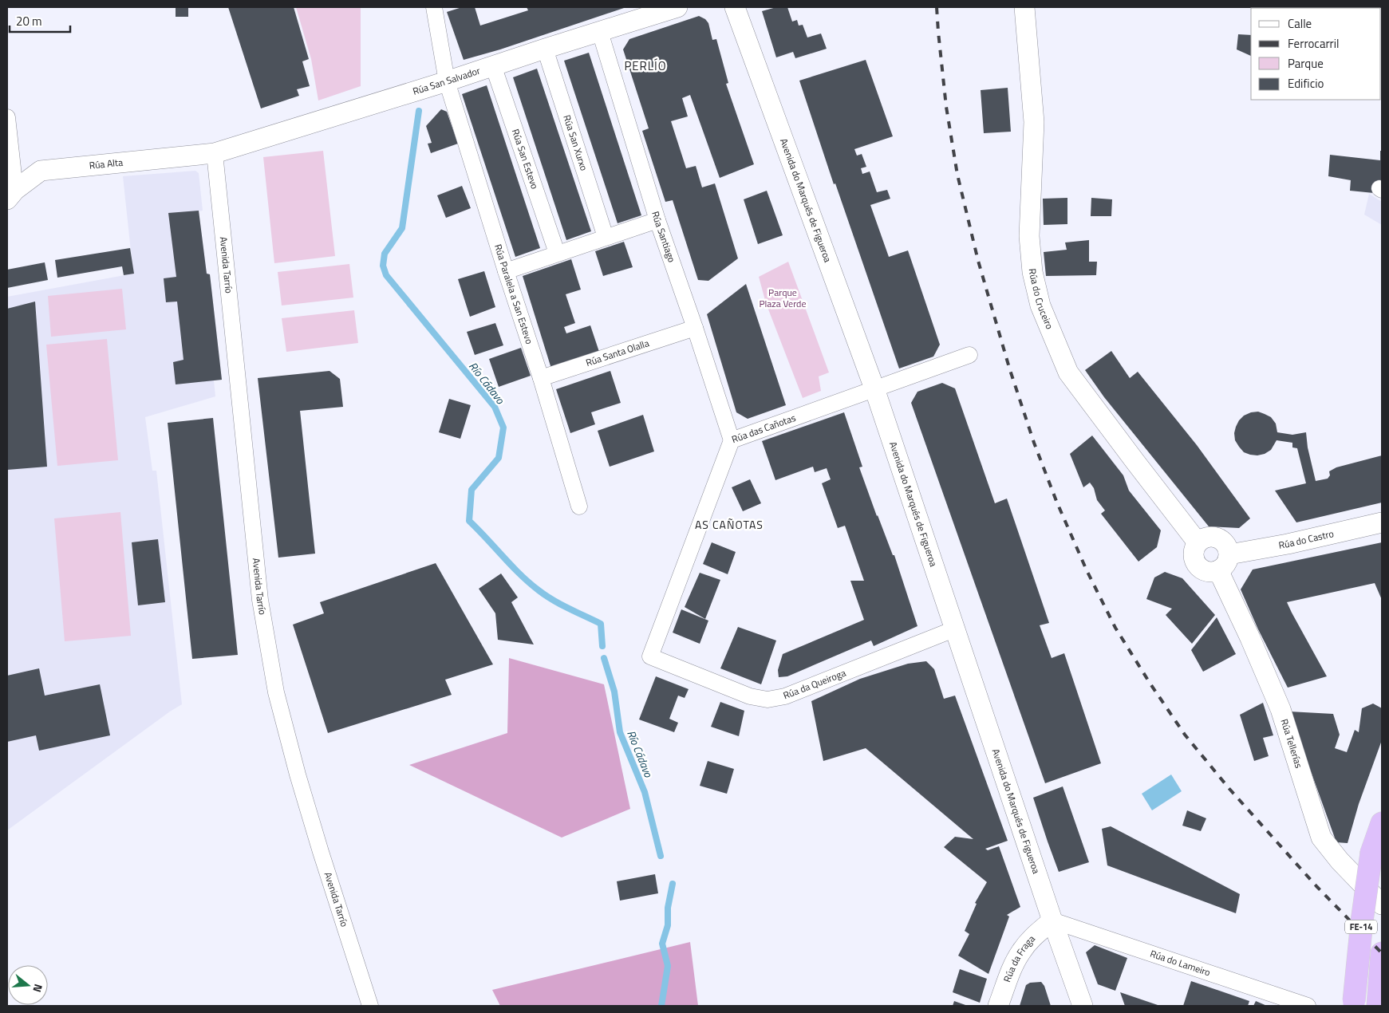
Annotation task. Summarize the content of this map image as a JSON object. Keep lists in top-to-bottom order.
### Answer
{
  "streets": {
    "highway": ["FE-14"],
    "street": [
      "Rúa San Salvador",
      "Rúa San Xurxo",
      "Rúa San Estevo",
      "Rúa Alta",
      "Avenida do Marqués de Figueroa",
      "Rúa Santiago",
      "Avenida Tarrío",
      "Rúa Paralela a San Estevo",
      "Rúa do Cruceiro",
      "Rúa Santa Olalla",
      "Rúa das Cañotas",
      "Rúa do Castro",
      "Rúa da Queiroga",
      "Rúa Tellerías",
      "Rúa da Fraga",
      "Rúa do Lameiro"
    ]
  },
  "crossings": [
    ["Rúa San Salvador", "Rúa San Xurxo"],
    ["Rúa San Salvador", "Rúa San Estevo"],
    ["Rúa San Salvador", "Rúa Alta"],
    ["Rúa San Salvador", "Rúa Santiago"],
    ["Rúa San Salvador", "Avenida Tarrío"],
    ["Rúa San Salvador", "Rúa Paralela a San Estevo"],
    ["Rúa Alta", "Avenida Tarrío"],
    ["Avenida do Marqués de Figueroa", "Rúa das Cañotas"],
    ["Avenida do Marqués de Figueroa", "Rúa da Queiroga"],
    ["Avenida do Marqués de Figueroa", "Rúa da Fraga"],
    ["Avenida do Marqués de Figueroa", "Rúa do Lameiro"],
    ["Rúa Santiago", "Rúa Santa Olalla"],
    ["Rúa Santiago", "Rúa das Cañotas"],
    ["Rúa Paralela a San Estevo", "Rúa Santa Olalla"],
    ["Rúa do Cruceiro", "Rúa do Castro"],
    ["Rúa do Cruceiro", "Rúa Tellerías"],
    ["Rúa das Cañotas", "Rúa da Queiroga"],
    ["Rúa do Castro", "Rúa Tellerías"],
    ["Rúa da Fraga", "Rúa do Lameiro"]
  ],
  "districts": ["PERLÍO", "AS CAÑOTAS"],
  "water": ["Río Cádavo"],
  "parks": ["Parque Plaza Verde"],
  "legend": [
    "Calle",
    "Ferrocarril",
    "Parque",
    "Edificio"
  ],
  "scale_bar": "20 m",
  "north": "right"
}
